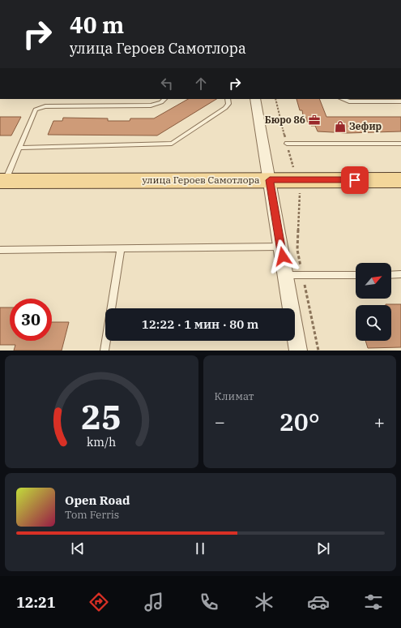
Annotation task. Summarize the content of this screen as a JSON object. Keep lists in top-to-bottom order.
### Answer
{
  "streets": {
    "main road": ["улица Героев Самотлора"]
  },
  "places": {
    "office": ["Бюро 86"],
    "shop": ["Зефир"]
  },
  "north": "top right",
  "page": {
    "turn": ["40 m", "улица Героев Самотлора"],
    "limit": "30",
    "trip": "12:22 · 1 мин · 80 m",
    "tile": "Климат",
    "heat": ["−", "20°", "+"],
    "song": ["Open Road", "Tom Ferris"],
    "tabs": "12:21",
    "gauge": ["25", "km/h"]
  }
}
